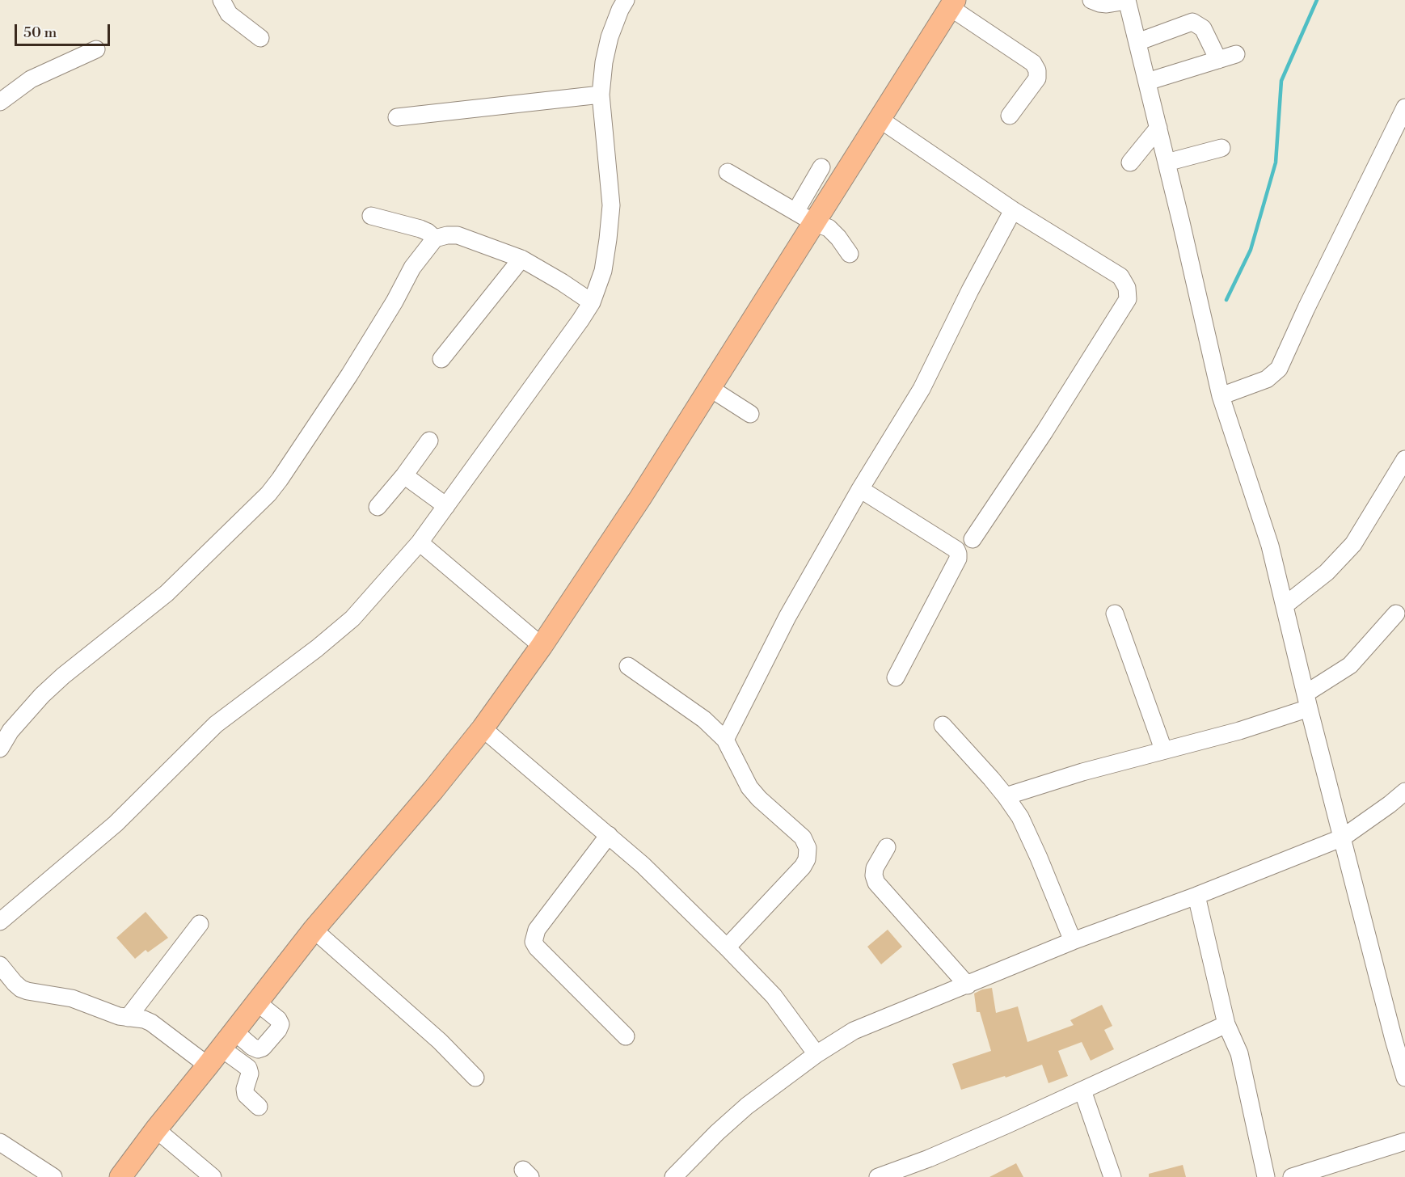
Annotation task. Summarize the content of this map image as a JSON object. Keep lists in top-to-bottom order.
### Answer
{
  "scale_bar": "50 m"
}
